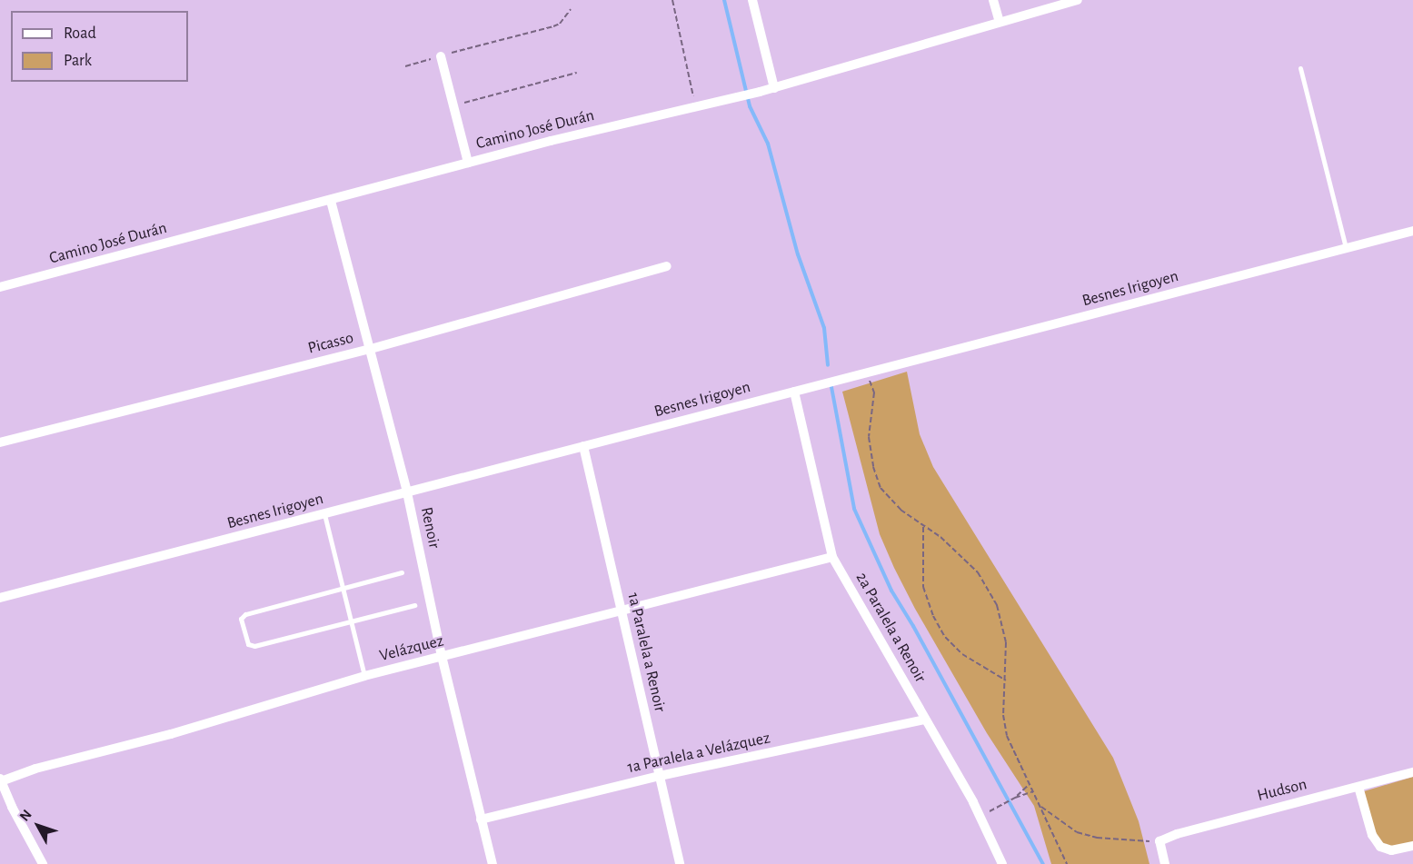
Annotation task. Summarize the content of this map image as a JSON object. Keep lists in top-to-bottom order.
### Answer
{
  "streets": {
    "street": [
      "Camino José Durán",
      "Besnes Irigoyen",
      "Picasso",
      "Renoir",
      "2a Paralela a Renoir",
      "Velázquez",
      "1a Paralela a Renoir",
      "1a Paralela a Velázquez",
      "Hudson"
    ]
  },
  "crossings": [
    ["Camino José Durán", "Renoir"],
    ["Besnes Irigoyen", "Renoir"],
    ["Besnes Irigoyen", "2a Paralela a Renoir"],
    ["Besnes Irigoyen", "1a Paralela a Renoir"],
    ["Picasso", "Renoir"],
    ["Renoir", "Velázquez"],
    ["Renoir", "1a Paralela a Velázquez"],
    ["2a Paralela a Renoir", "Velázquez"],
    ["2a Paralela a Renoir", "1a Paralela a Velázquez"],
    ["Velázquez", "1a Paralela a Renoir"],
    ["1a Paralela a Renoir", "1a Paralela a Velázquez"]
  ],
  "legend": ["Road", "Park"],
  "north": "top left"
}
